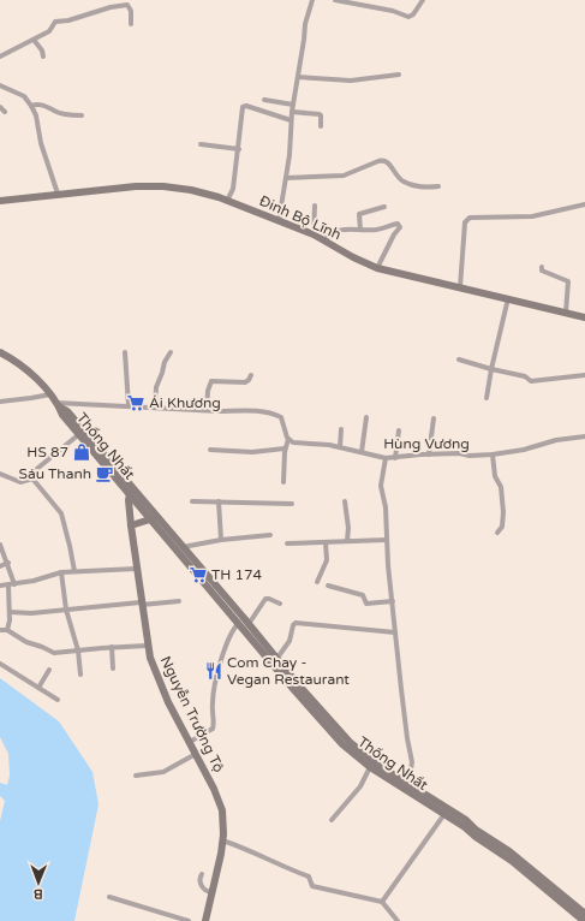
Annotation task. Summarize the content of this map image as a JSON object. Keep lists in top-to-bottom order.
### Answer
{
  "streets": {
    "main road": ["Đinh Bộ Lĩnh", "Thống Nhất", "Nguyễn Trường Tộ"],
    "street": ["Hùng Vương"]
  },
  "crossings": [
    ["Thống Nhất", "Nguyễn Trường Tộ"]
  ],
  "places": {
    "supermarket": ["Ái Khương", "TH 174"],
    "shop": ["HS 87"],
    "cafe": ["Sáu Thanh"],
    "restaurant": ["Com Chay - Vegan Restaurant"]
  },
  "north": "bottom"
}
